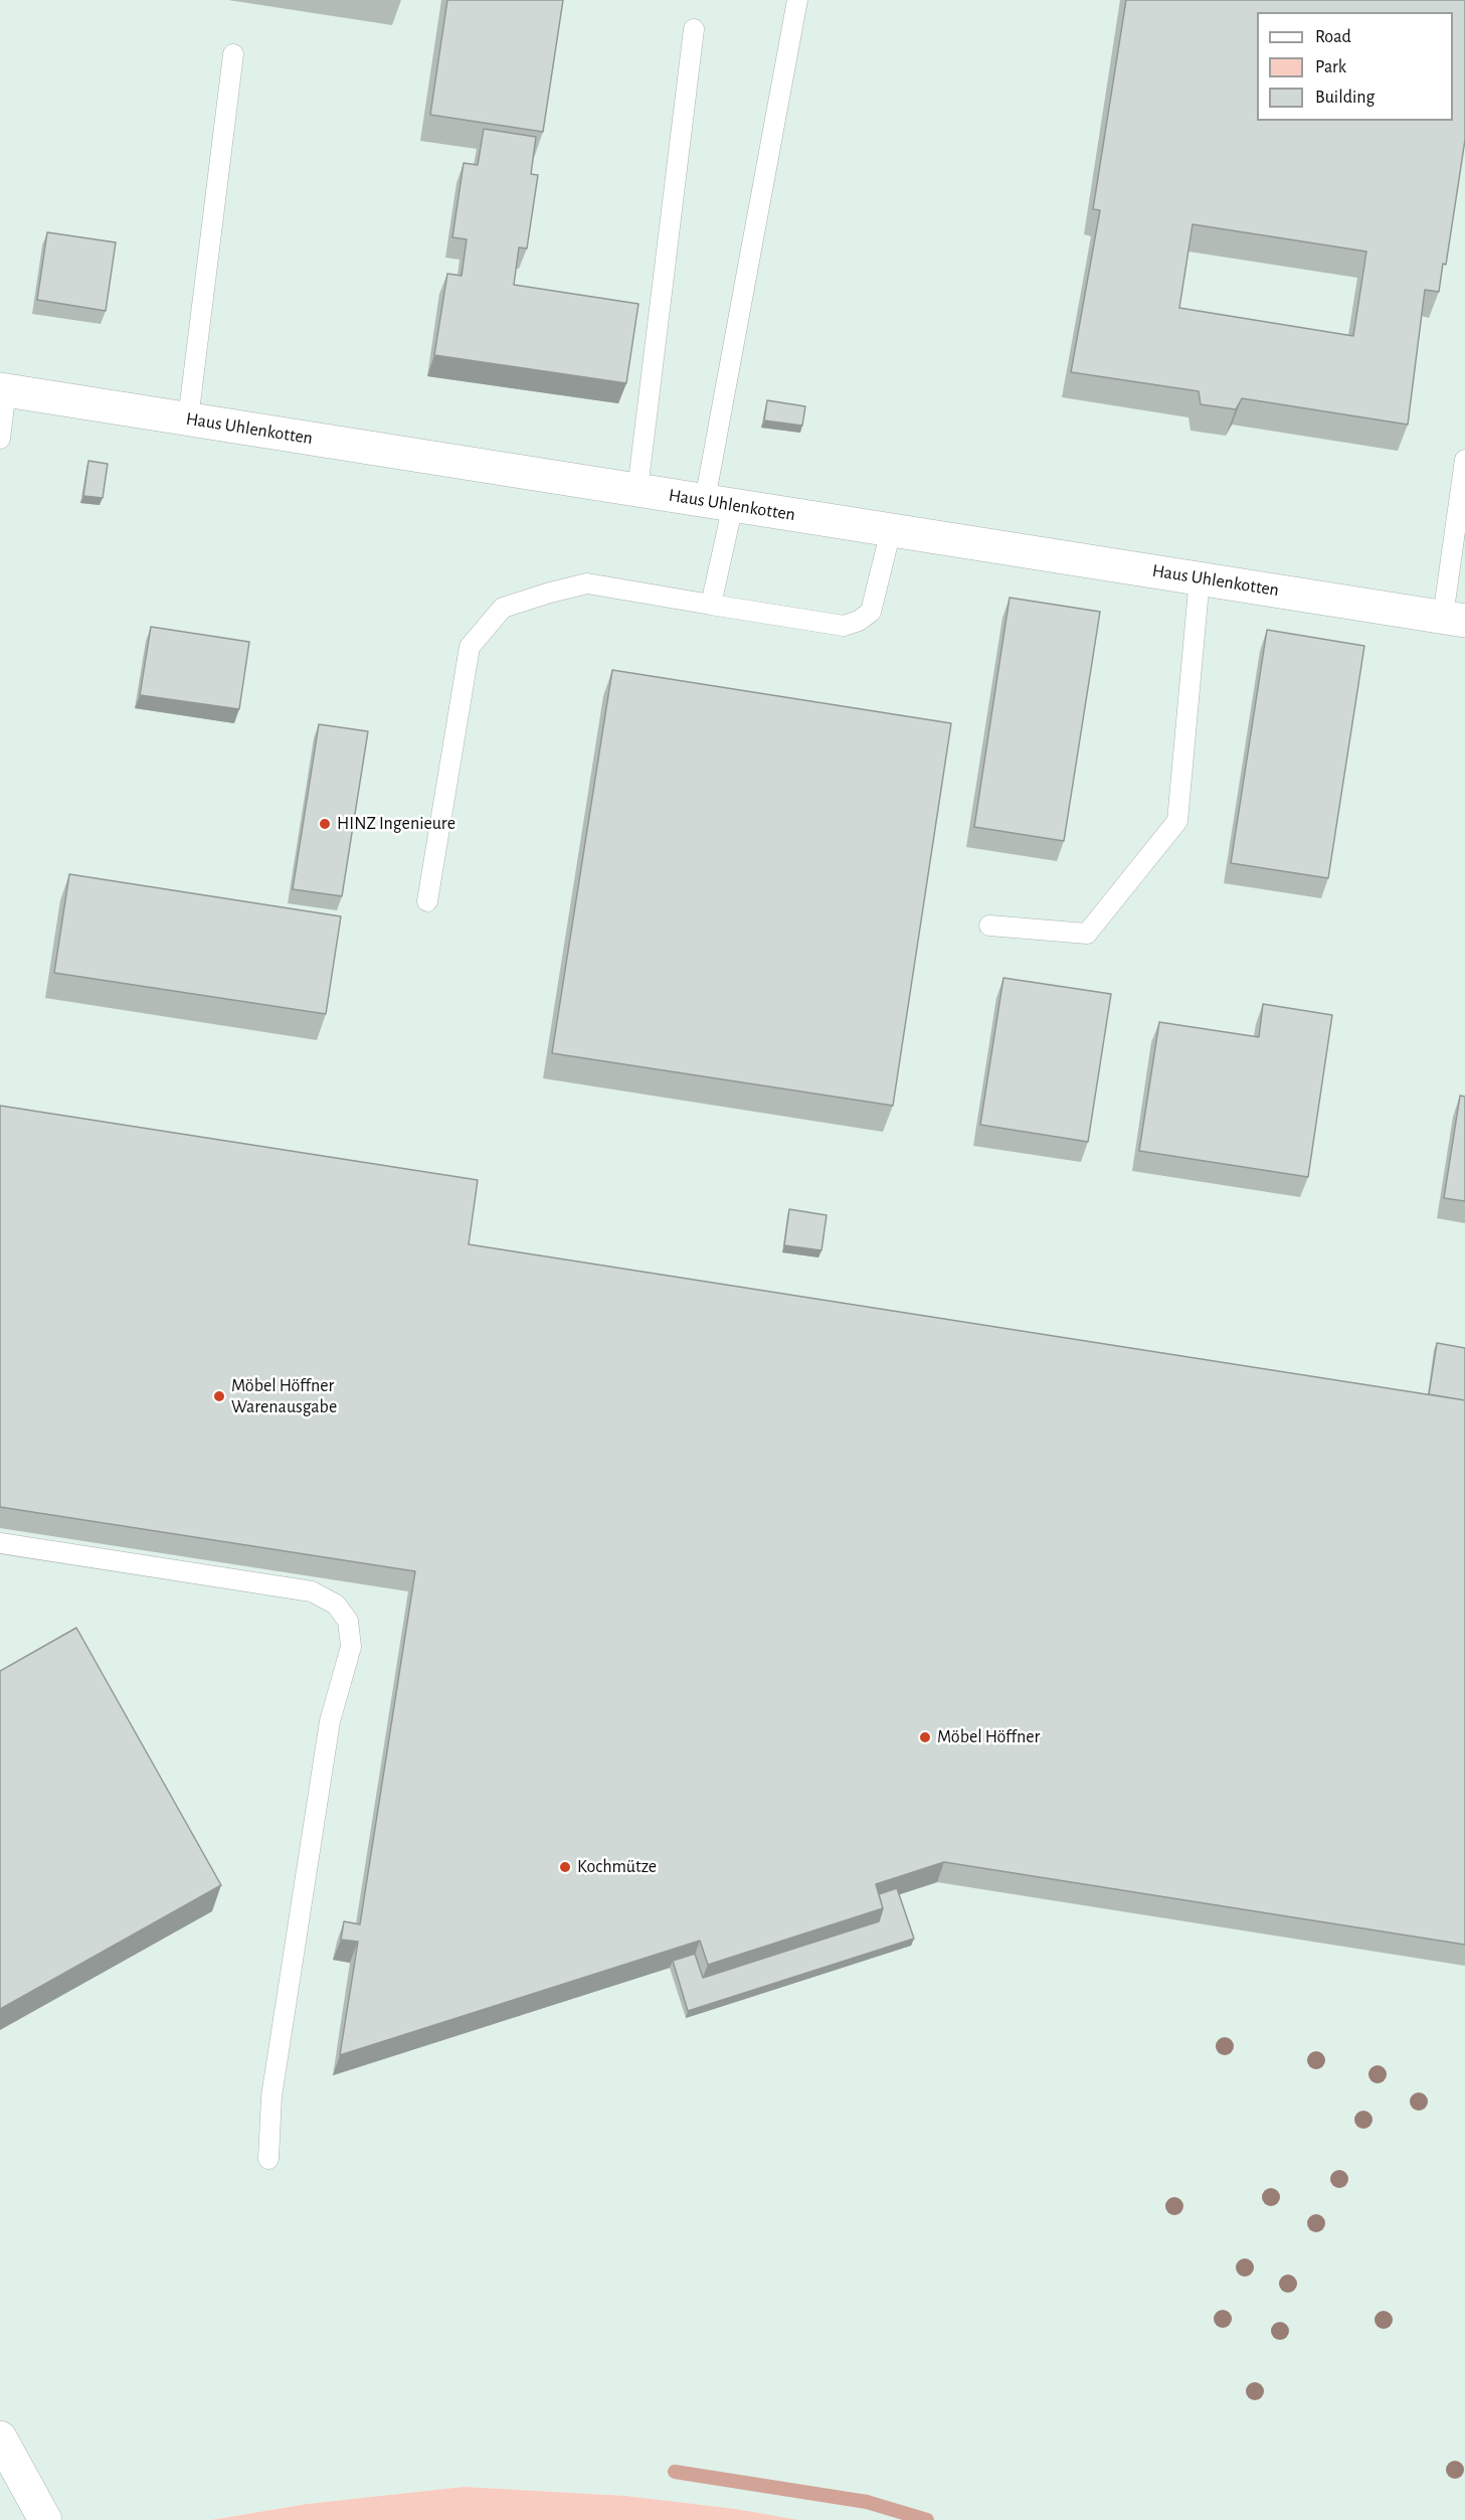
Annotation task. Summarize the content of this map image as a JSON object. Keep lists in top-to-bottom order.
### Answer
{
  "streets": {
    "street": ["Haus Uhlenkotten"]
  },
  "places": [
    "HINZ Ingenieure",
    "Möbel Höffner Warenausgabe",
    "Möbel Höffner",
    "Kochmütze"
  ],
  "legend": ["Road", "Park", "Building"]
}
